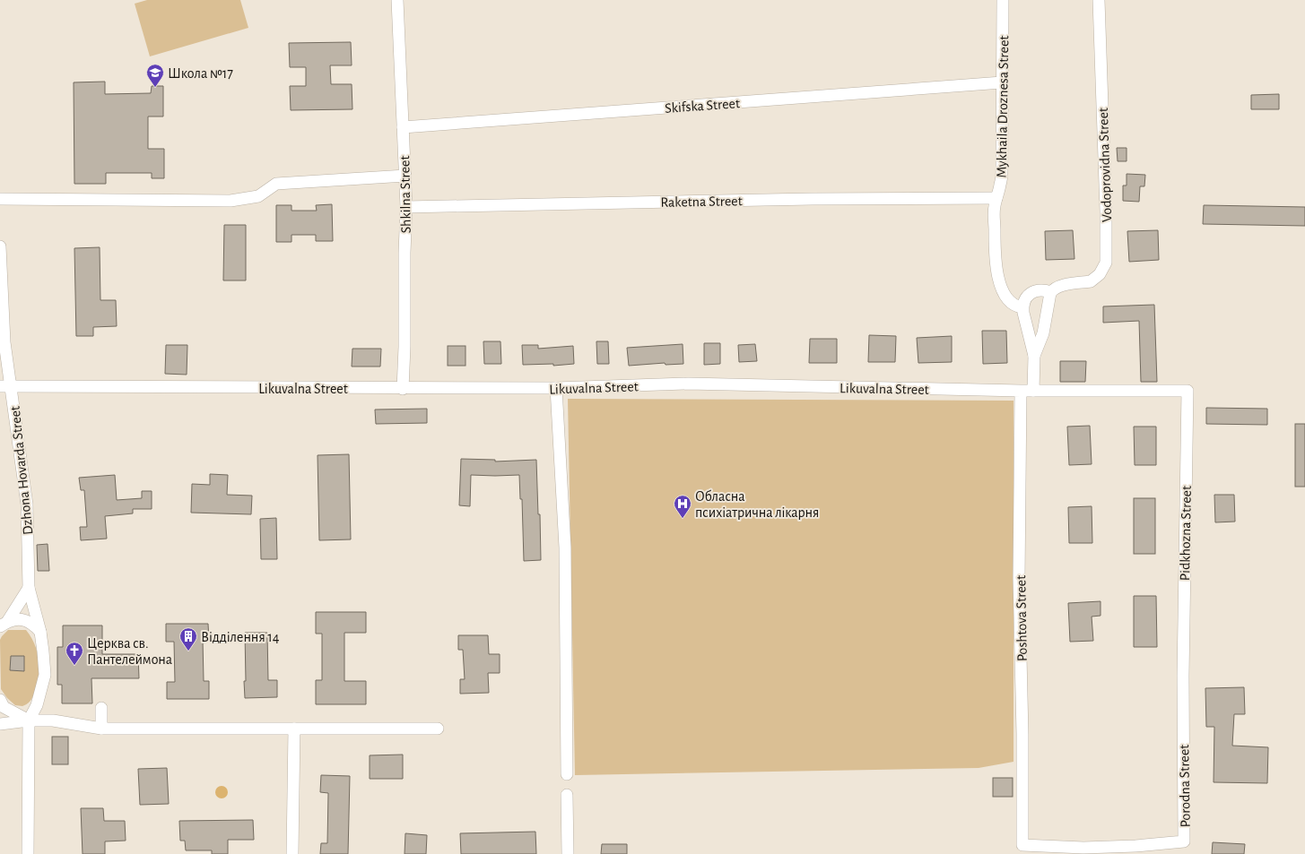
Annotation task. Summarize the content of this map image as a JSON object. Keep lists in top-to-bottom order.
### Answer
{
  "streets": {
    "street": [
      "Skifska Street",
      "Mykhaila Droznesa Street",
      "Vodoprovidna Street",
      "Shkilna Street",
      "Raketna Street",
      "Likuvalna Street",
      "Dzhona Hovarda Street",
      "Pidkhozna Street",
      "Poshtova Street",
      "Porodna Street"
    ]
  },
  "crossings": [
    ["Skifska Street", "Mykhaila Droznesa Street"],
    ["Skifska Street", "Shkilna Street"],
    ["Mykhaila Droznesa Street", "Vodoprovidna Street"],
    ["Mykhaila Droznesa Street", "Raketna Street"],
    ["Shkilna Street", "Raketna Street"],
    ["Shkilna Street", "Likuvalna Street"],
    ["Likuvalna Street", "Dzhona Hovarda Street"],
    ["Likuvalna Street", "Pidkhozna Street"],
    ["Likuvalna Street", "Poshtova Street"],
    ["Pidkhozna Street", "Porodna Street"],
    ["Poshtova Street", "Porodna Street"]
  ],
  "places": {
    "school or university": ["Школа №17"],
    "hospital": ["Обласна психіатрична лікарня"],
    "building": ["Відділення 14"],
    "church": ["Церква св. Пантелеймона"]
  }
}
